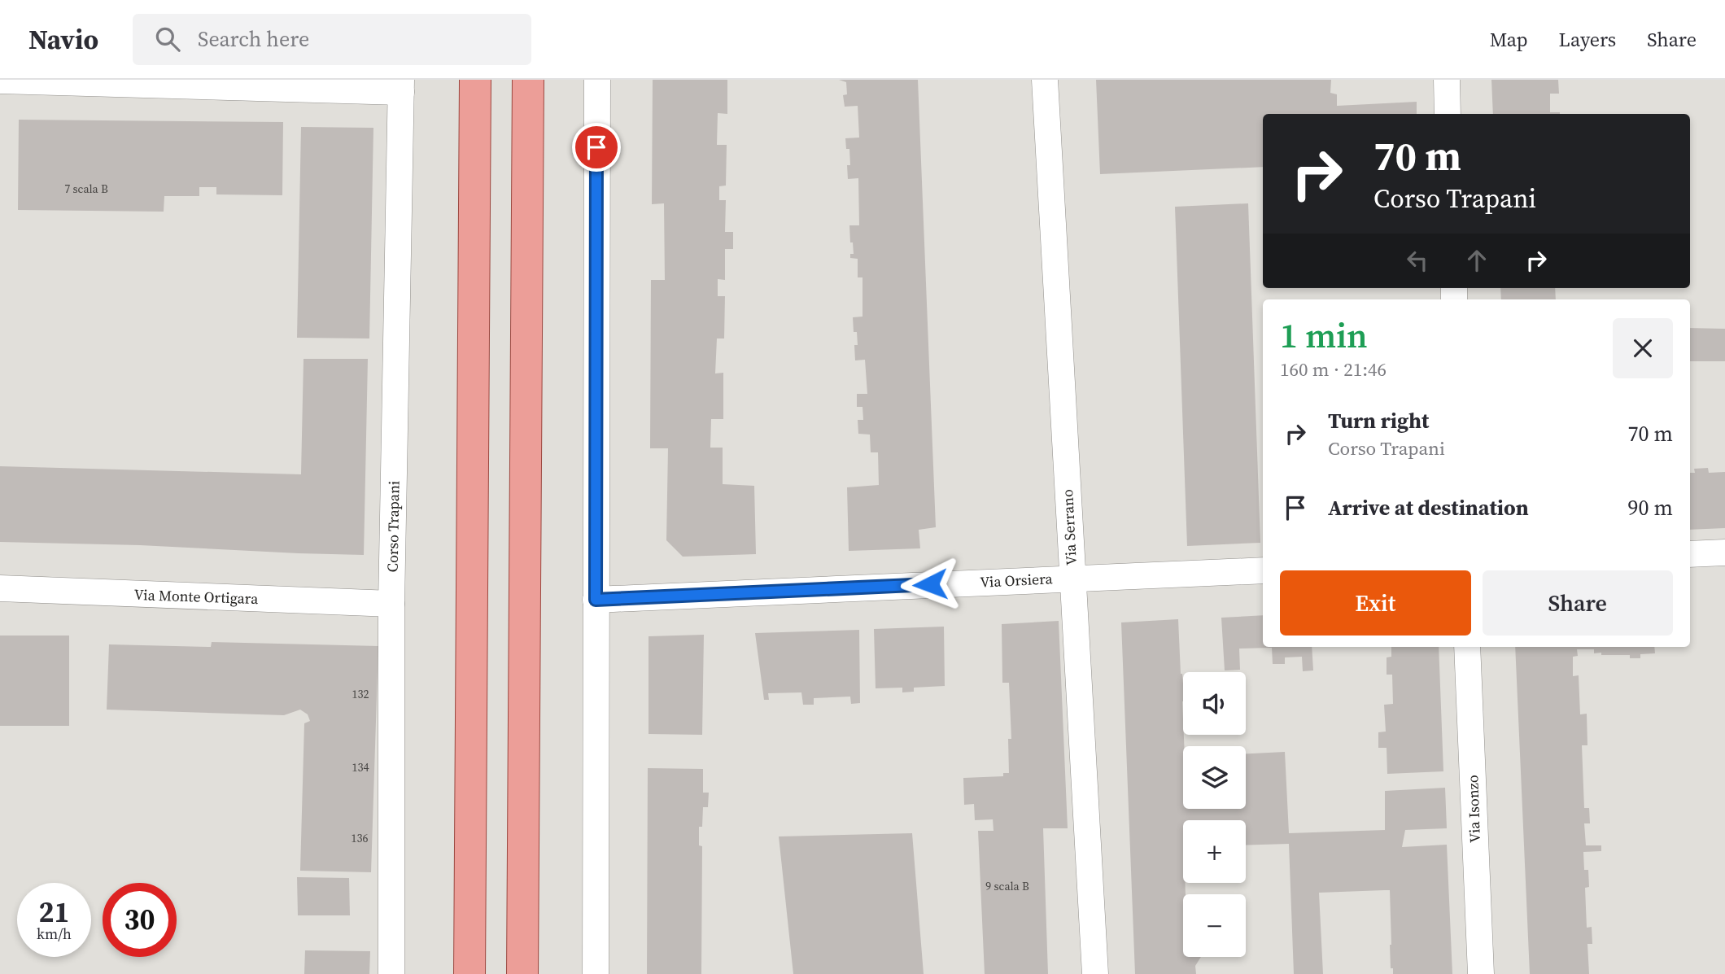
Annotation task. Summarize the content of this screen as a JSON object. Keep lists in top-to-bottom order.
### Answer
{
  "streets": {
    "street": [
      "Corso Trapani",
      "Via Serrano",
      "Via Orsiera",
      "Via Monte Ortigara",
      "Via Isonzo"
    ]
  },
  "crossings": [
    ["Corso Trapani", "Via Monte Ortigara"],
    ["Via Serrano", "Via Orsiera"]
  ],
  "house_numbers": [
    "7 scala B",
    "132",
    "134",
    "136",
    "9 scala B"
  ],
  "page": {
    "header": "Navio",
    "search": "Search here",
    "nav": ["Map", "Layers", "Share"],
    "turn": ["70 m", "Corso Trapani"],
    "heading": ["1 min", "160 m · 21:46"],
    "list": [
      {
        "name": "Turn right",
        "note": "Corso Trapani",
        "value": "70 m"
      },
      {
        "name": "Arrive at destination",
        "value": "90 m"
      }
    ],
    "buttons": ["Exit", "Share"],
    "map_buttons": ["+", "−"],
    "speed": "21 km/h",
    "limit": "30"
  }
}
